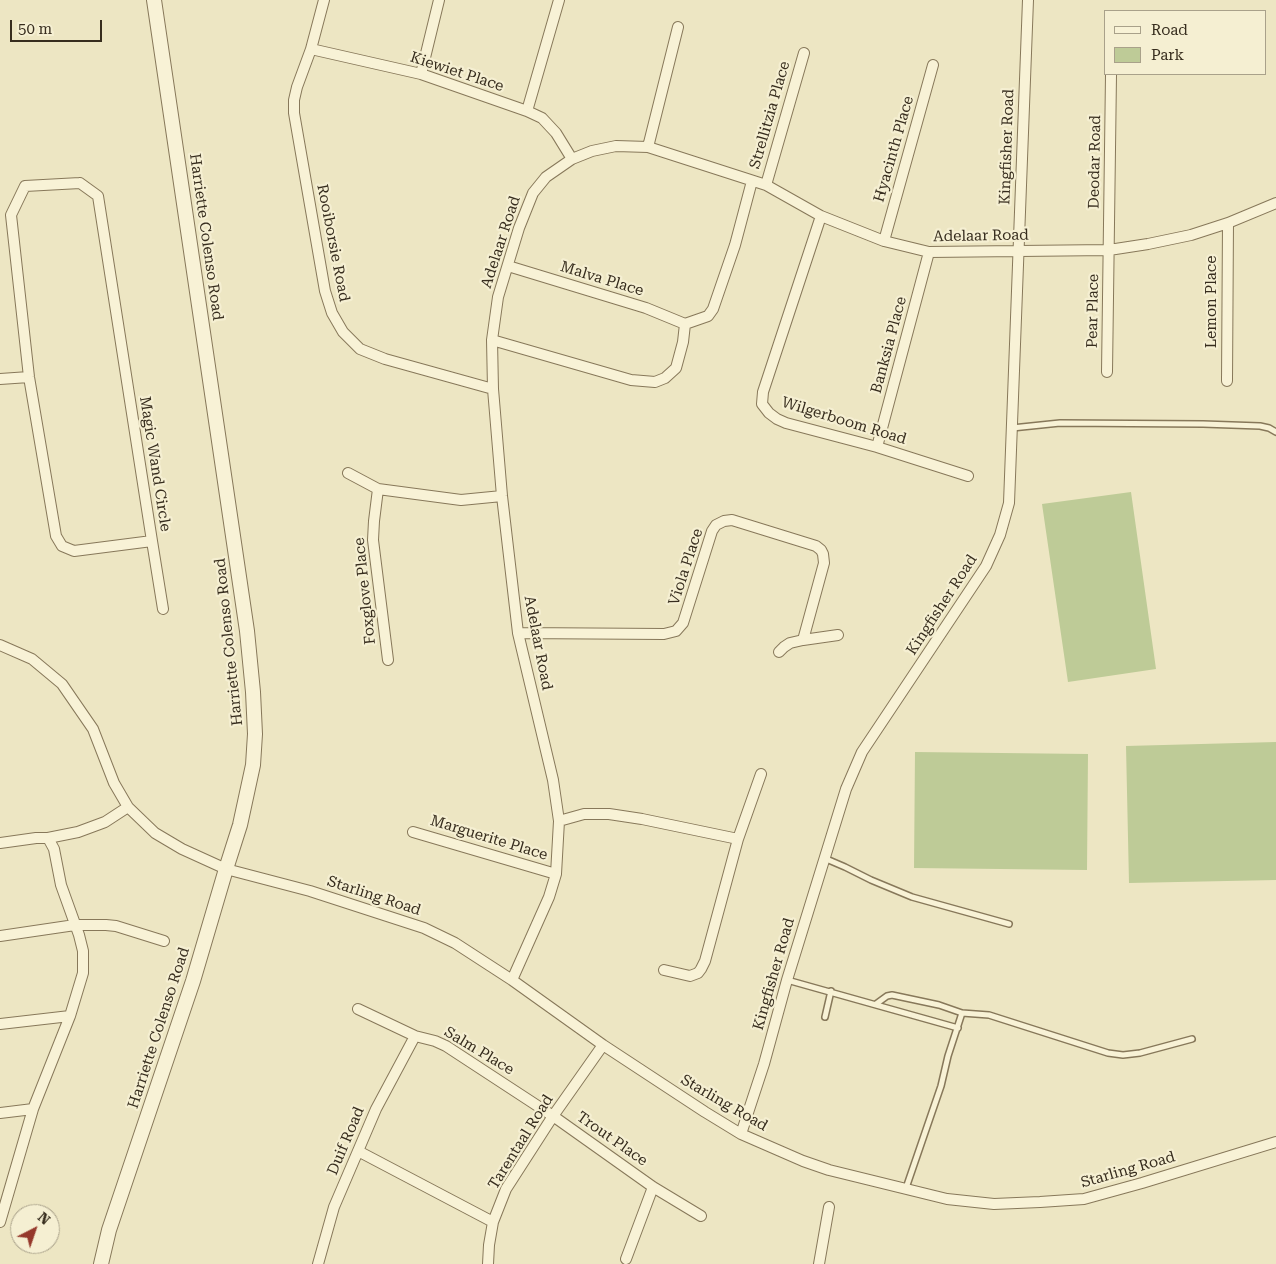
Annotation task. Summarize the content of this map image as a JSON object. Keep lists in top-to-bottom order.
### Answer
{
  "streets": {
    "street": [
      "Kiewiet Place",
      "Strellitzia Place",
      "Kingfisher Road",
      "Hyacinth Place",
      "Deodar Road",
      "Adelaar Road",
      "Harriette Colenso Road",
      "Rooiborsie Road",
      "Malva Place",
      "Lemon Place",
      "Pear Place",
      "Banksia Place",
      "Wilgerboom Road",
      "Magic Wand Circle",
      "Viola Place",
      "Foxglove Place",
      "Marguerite Place",
      "Starling Road",
      "Salm Place",
      "Trout Place",
      "Duif Road",
      "Tarentaal Road"
    ]
  },
  "crossings": [
    ["Kiewiet Place", "Adelaar Road"],
    ["Kiewiet Place", "Rooiborsie Road"],
    ["Strellitzia Place", "Adelaar Road"],
    ["Kingfisher Road", "Adelaar Road"],
    ["Kingfisher Road", "Starling Road"],
    ["Hyacinth Place", "Adelaar Road"],
    ["Deodar Road", "Adelaar Road"],
    ["Deodar Road", "Pear Place"],
    ["Adelaar Road", "Rooiborsie Road"],
    ["Adelaar Road", "Malva Place"],
    ["Adelaar Road", "Lemon Place"],
    ["Adelaar Road", "Pear Place"],
    ["Adelaar Road", "Banksia Place"],
    ["Adelaar Road", "Wilgerboom Road"],
    ["Adelaar Road", "Viola Place"],
    ["Adelaar Road", "Marguerite Place"],
    ["Adelaar Road", "Starling Road"],
    ["Harriette Colenso Road", "Starling Road"],
    ["Banksia Place", "Wilgerboom Road"],
    ["Starling Road", "Tarentaal Road"],
    ["Salm Place", "Trout Place"],
    ["Salm Place", "Duif Road"],
    ["Salm Place", "Tarentaal Road"],
    ["Trout Place", "Tarentaal Road"]
  ],
  "legend": ["Road", "Park"],
  "scale_bar": "50 m",
  "north": "top right"
}
